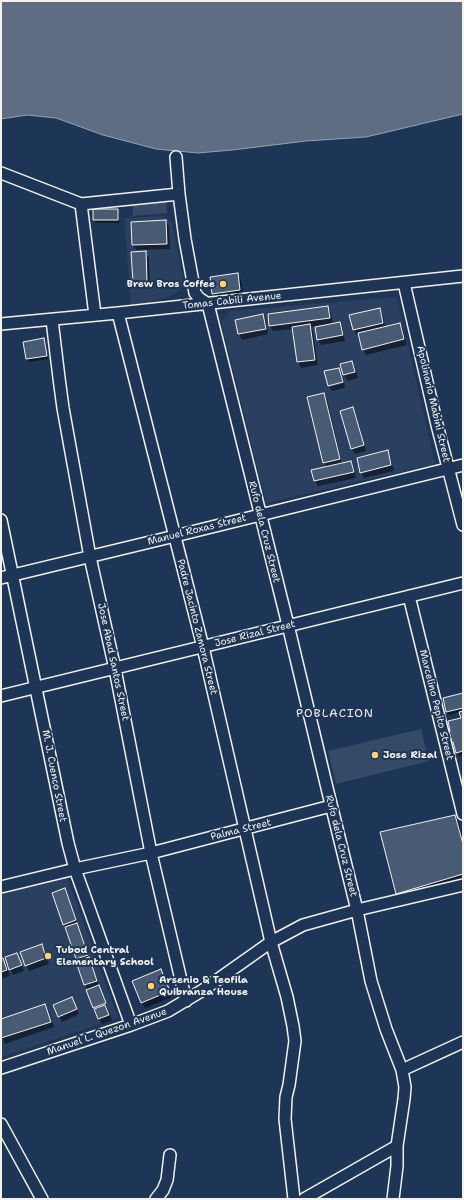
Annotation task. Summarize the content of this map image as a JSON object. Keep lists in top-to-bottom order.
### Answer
{
  "streets": {
    "street": [
      "Tomas Cabili Avenue",
      "Apolinario Mabini Street",
      "Manuel Roxas Street",
      "Rufo dela Cruz Street",
      "Padre Jacinto Zamora Street",
      "Jose Rizal Street",
      "Jose Abad Santos Street",
      "Marcelino Pepito Street",
      "M. J. Cuenco Street",
      "Palma Street",
      "Manuel L. Quezon Avenue"
    ]
  },
  "crossings": [
    ["Tomas Cabili Avenue", "Apolinario Mabini Street"],
    ["Tomas Cabili Avenue", "Rufo dela Cruz Street"],
    ["Tomas Cabili Avenue", "Padre Jacinto Zamora Street"],
    ["Tomas Cabili Avenue", "Jose Abad Santos Street"],
    ["Apolinario Mabini Street", "Manuel Roxas Street"],
    ["Manuel Roxas Street", "Rufo dela Cruz Street"],
    ["Manuel Roxas Street", "Padre Jacinto Zamora Street"],
    ["Manuel Roxas Street", "Jose Abad Santos Street"],
    ["Manuel Roxas Street", "M. J. Cuenco Street"],
    ["Rufo dela Cruz Street", "Jose Rizal Street"],
    ["Rufo dela Cruz Street", "Palma Street"],
    ["Rufo dela Cruz Street", "Manuel L. Quezon Avenue"],
    ["Padre Jacinto Zamora Street", "Jose Rizal Street"],
    ["Padre Jacinto Zamora Street", "Palma Street"],
    ["Padre Jacinto Zamora Street", "Manuel L. Quezon Avenue"],
    ["Jose Rizal Street", "Jose Abad Santos Street"],
    ["Jose Rizal Street", "Marcelino Pepito Street"],
    ["Jose Rizal Street", "M. J. Cuenco Street"],
    ["Jose Abad Santos Street", "Palma Street"],
    ["Jose Abad Santos Street", "Manuel L. Quezon Avenue"],
    ["M. J. Cuenco Street", "Palma Street"],
    ["M. J. Cuenco Street", "Manuel L. Quezon Avenue"]
  ],
  "districts": ["POBLACION"],
  "places": [
    "Brew Bros Coffee",
    "Jose Rizal",
    "Tubod Central Elementary School",
    "Arsenio & Teofila Quibranza House"
  ]
}
